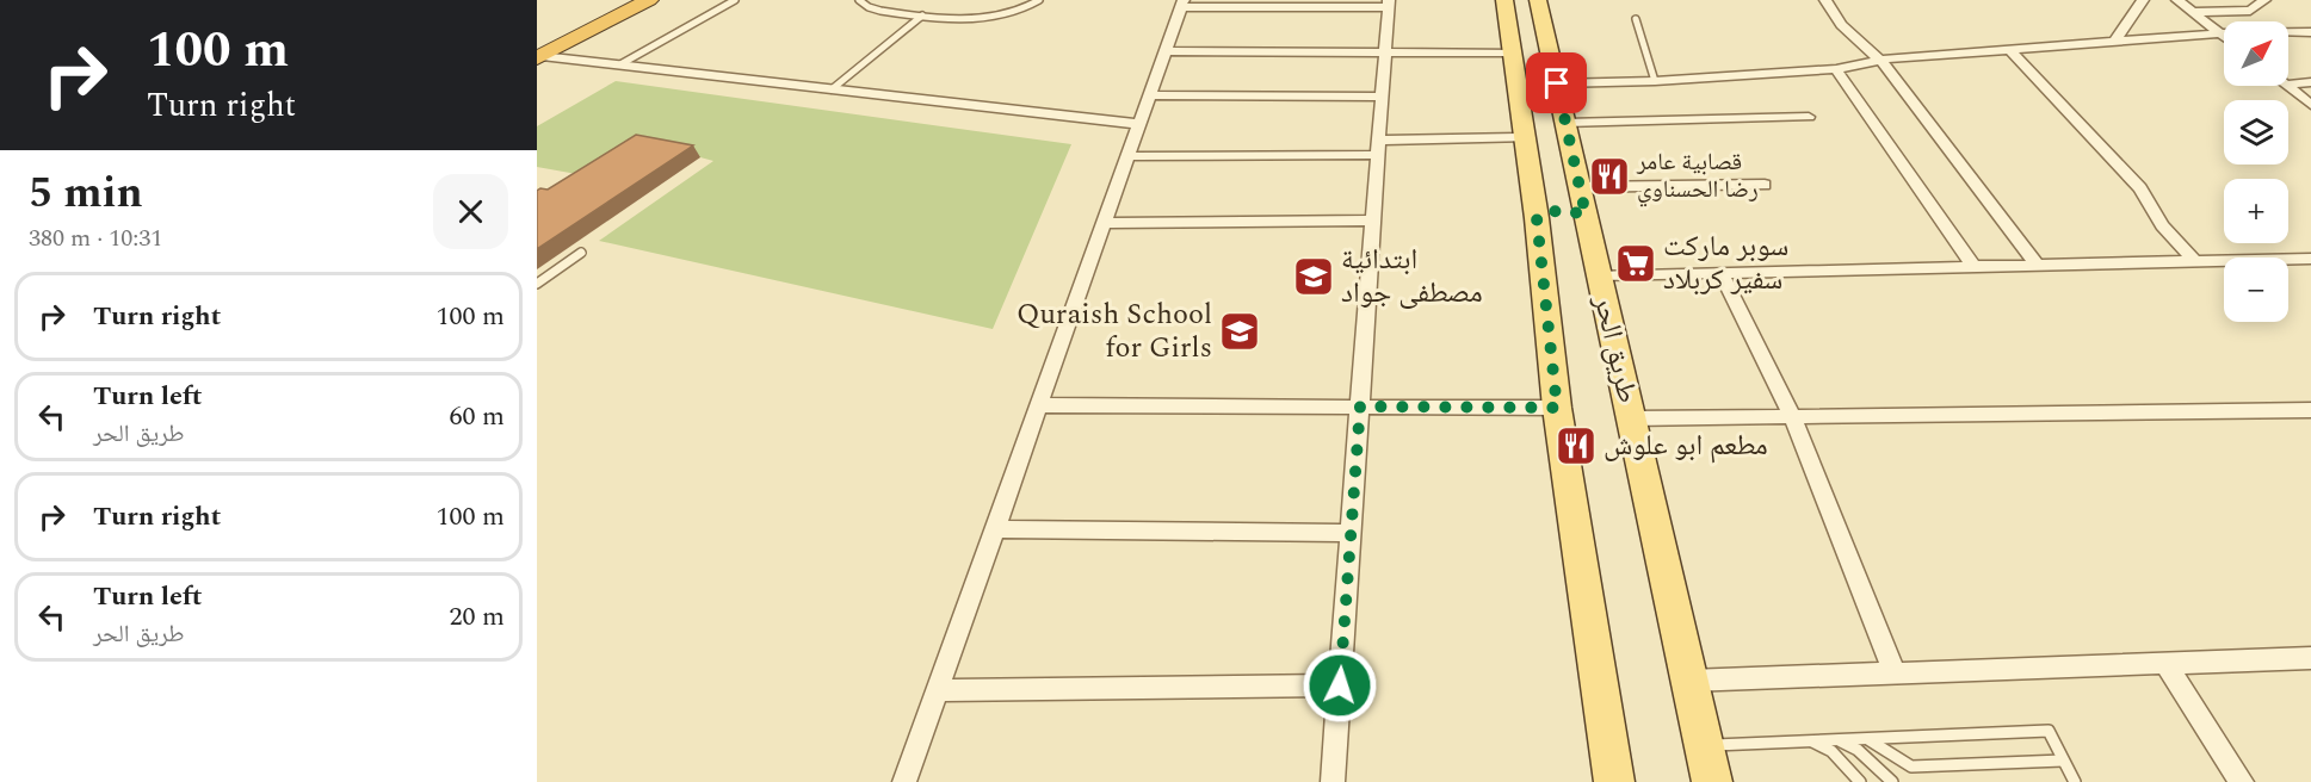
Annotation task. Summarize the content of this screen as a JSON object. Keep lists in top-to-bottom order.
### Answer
{
  "streets": {
    "main road": ["طريق الحر"]
  },
  "places": {
    "restaurant": ["قصابية عامر رضا الحسناوي", "مطعم ابو علوش"],
    "supermarket": ["سوبر ماركت سفير كربلاد"],
    "school or university": ["ابتدائية مصطفى جواد", "Quraish School for Girls"]
  },
  "north": "top right",
  "page": {
    "turn": ["100 m", "Turn right"],
    "map_buttons": ["+", "−"],
    "heading": ["5 min", "380 m · 10:31"],
    "list": [
      {
        "name": "Turn right",
        "value": "100 m"
      },
      {
        "name": "Turn left",
        "note": "طريق الحر",
        "value": "60 m"
      },
      {
        "name": "Turn right",
        "value": "100 m"
      },
      {
        "name": "Turn left",
        "note": "طريق الحر",
        "value": "20 m"
      }
    ]
  }
}
